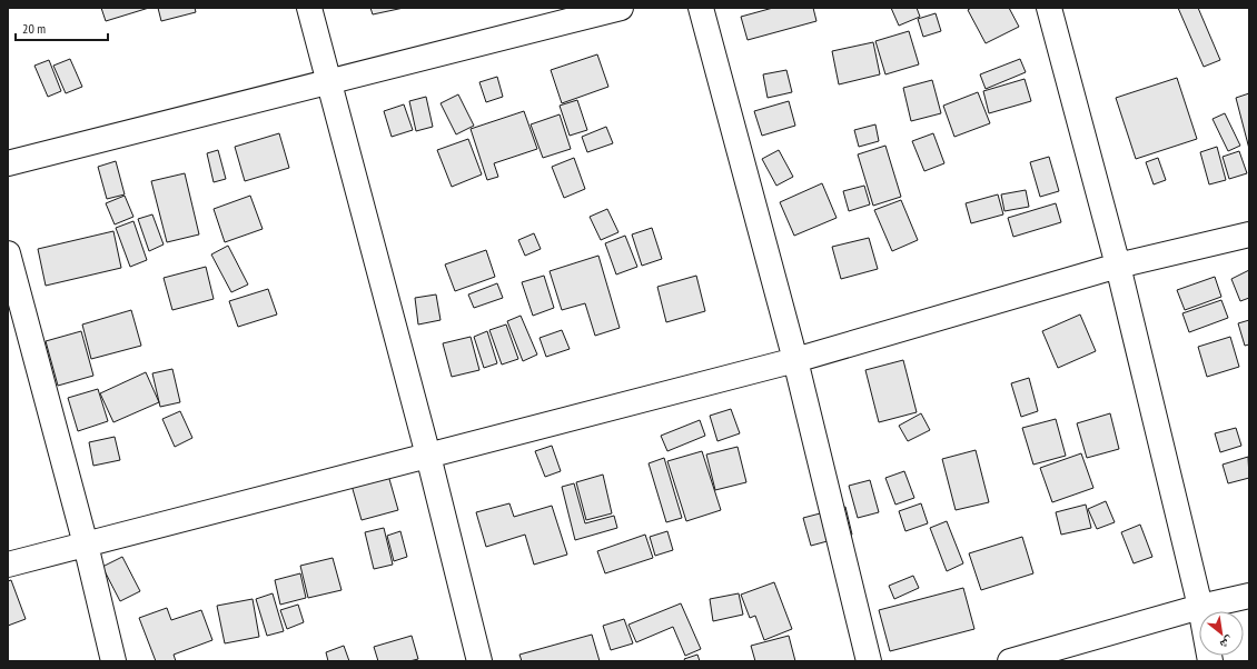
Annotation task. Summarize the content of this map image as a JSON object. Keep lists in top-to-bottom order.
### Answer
{
  "scale_bar": "20 m",
  "north": "bottom right"
}
